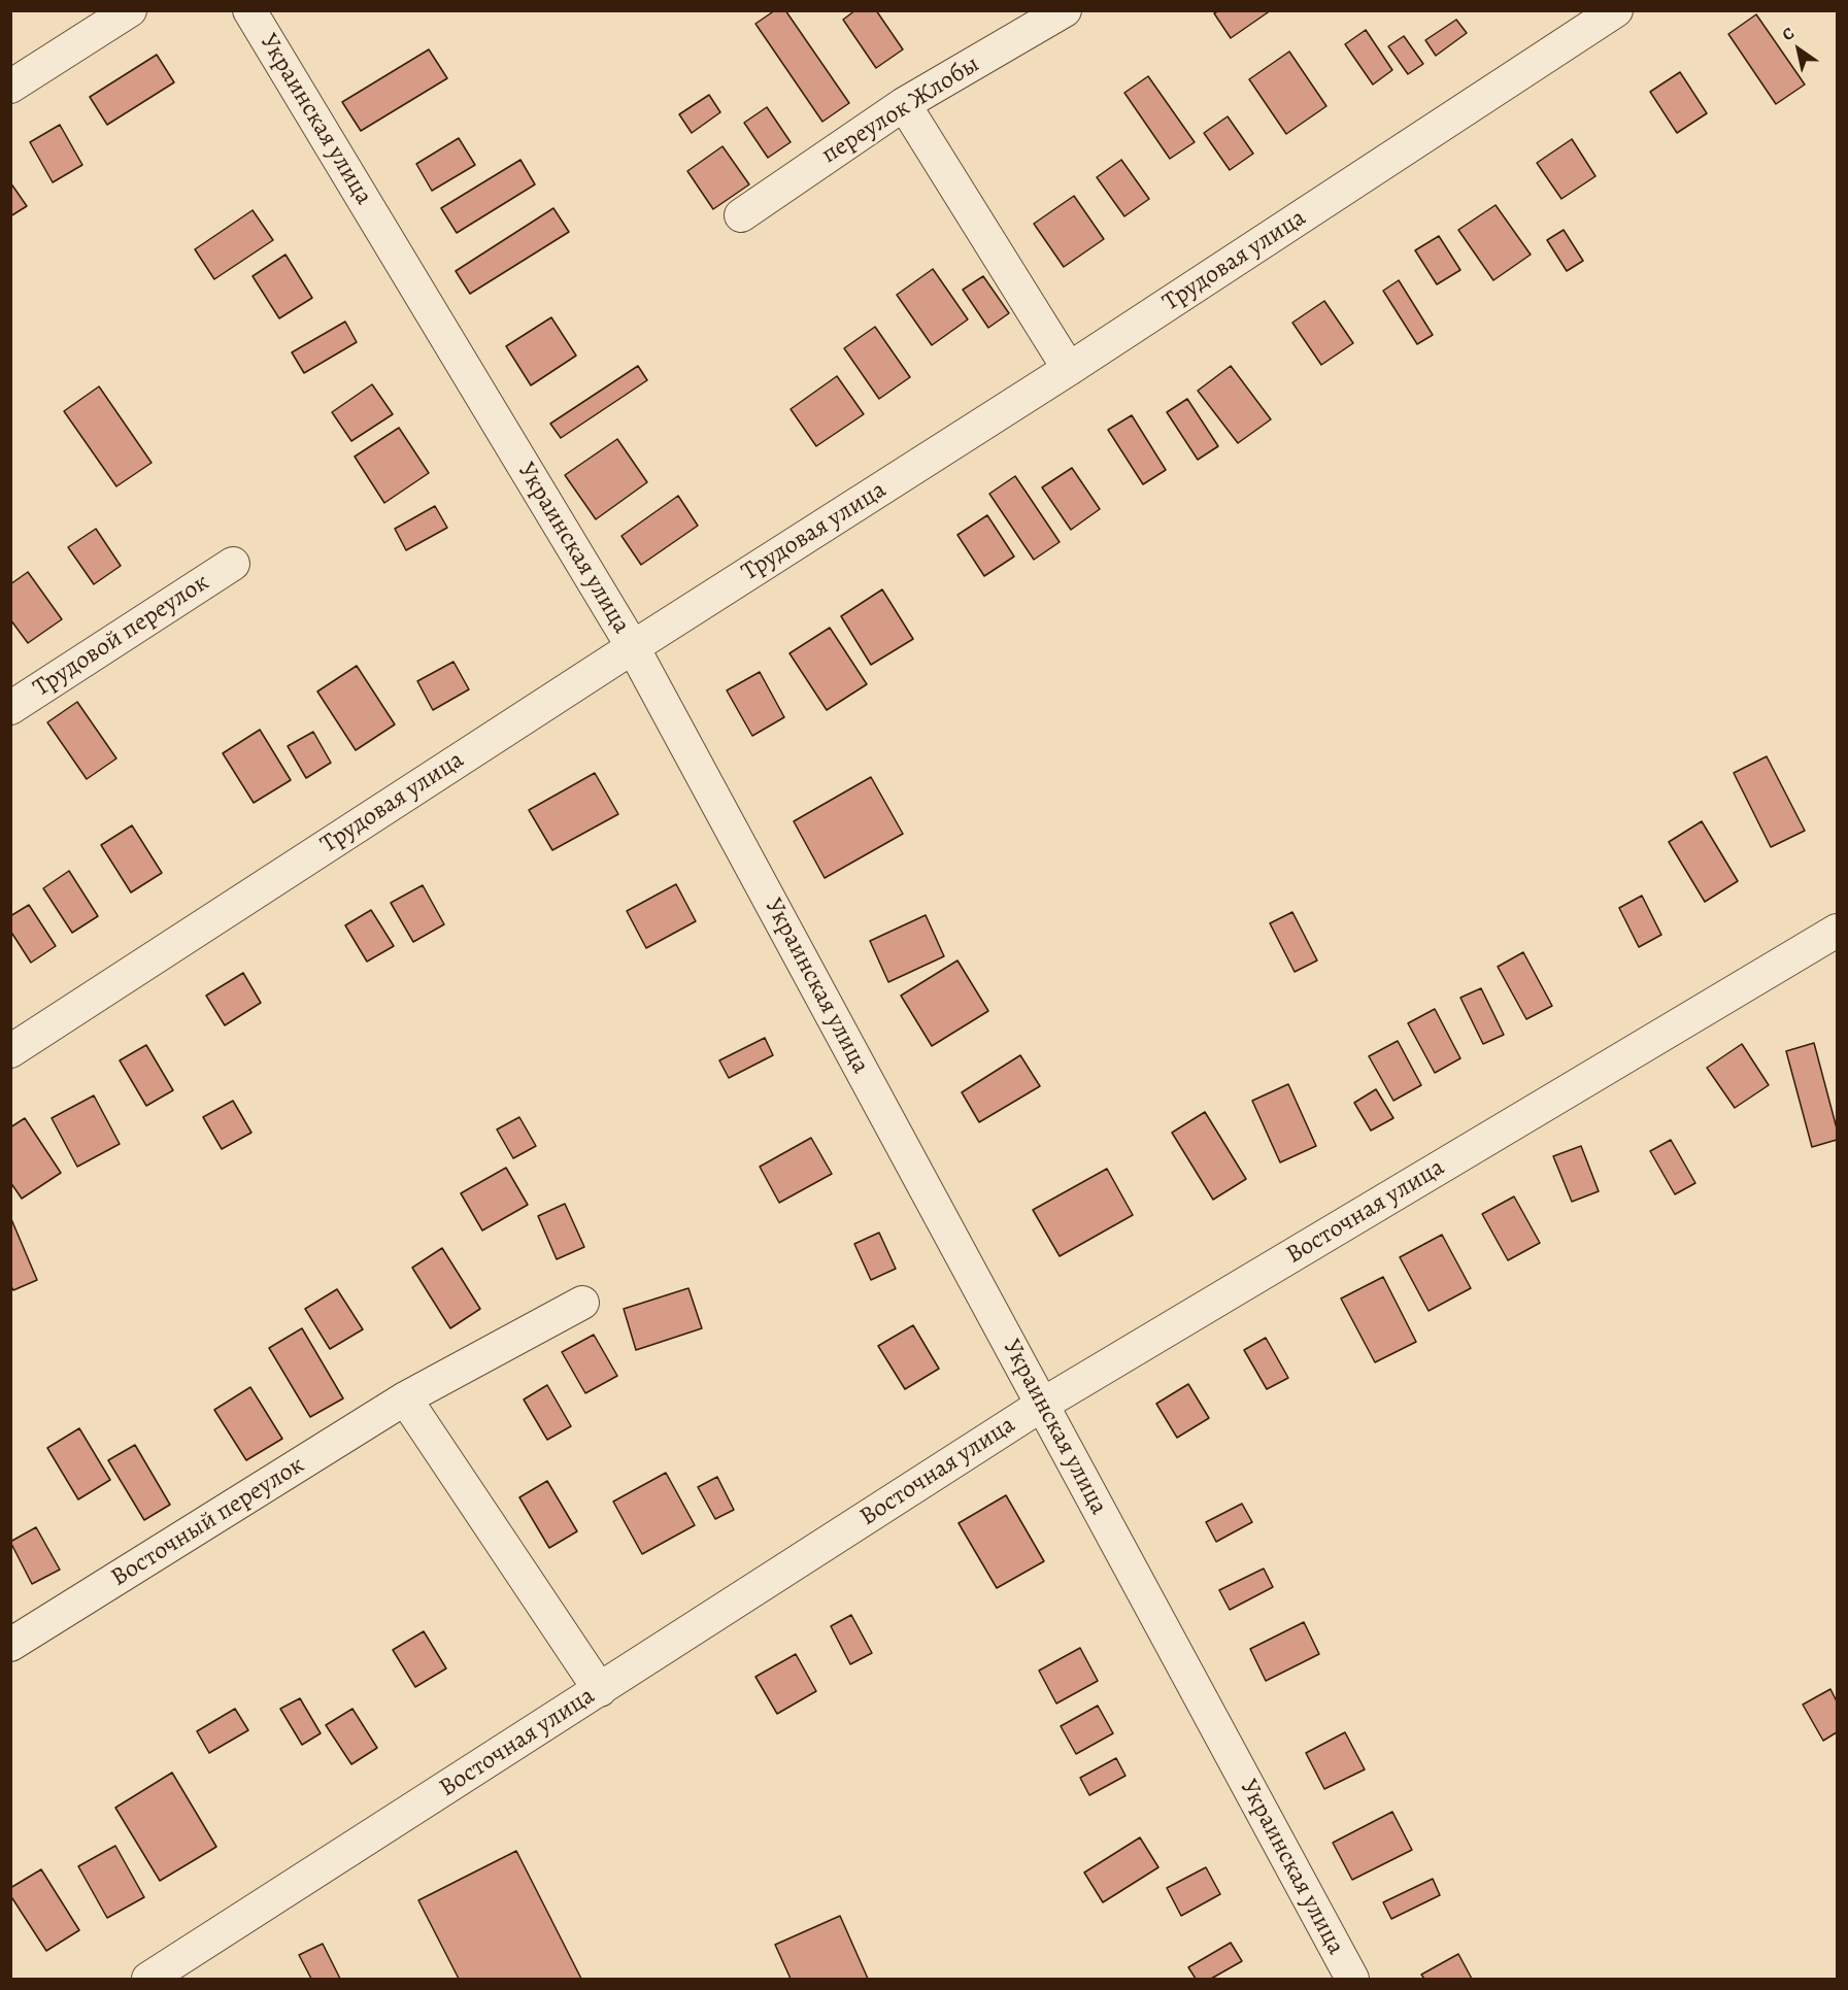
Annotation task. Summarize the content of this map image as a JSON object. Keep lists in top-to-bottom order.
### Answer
{
  "streets": {
    "street": [
      "переулок Жлобы",
      "Украинская улица",
      "Трудовая улица",
      "Трудовой переулок",
      "Восточная улица",
      "Восточный переулок"
    ]
  },
  "crossings": [
    ["Украинская улица", "Трудовая улица"],
    ["Украинская улица", "Восточная улица"]
  ],
  "north": "top left"
}
